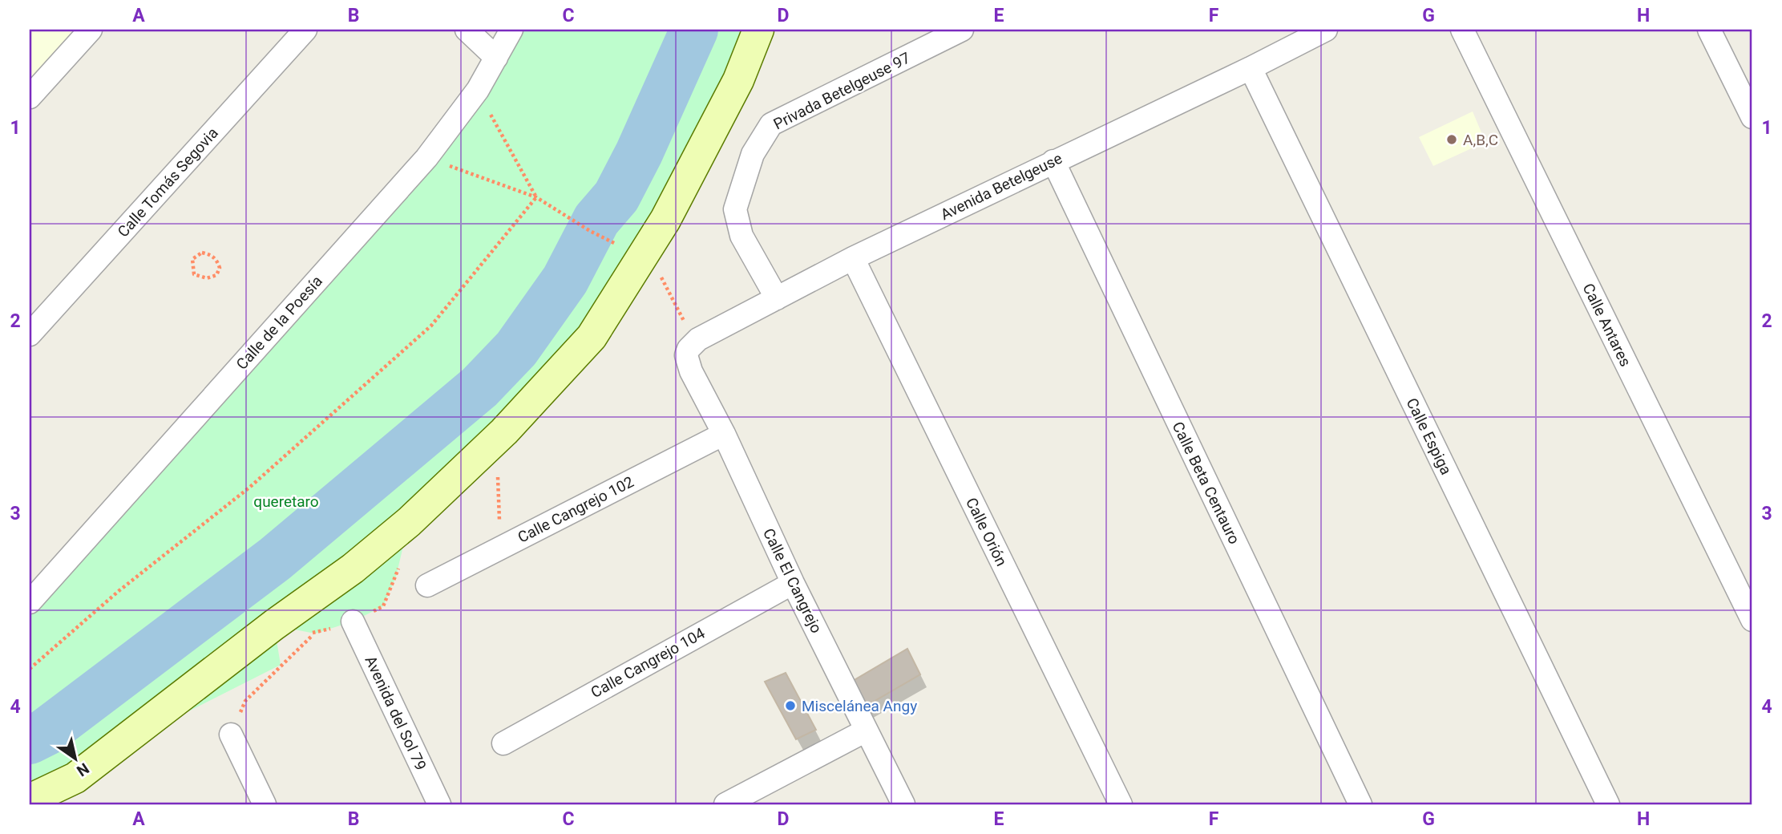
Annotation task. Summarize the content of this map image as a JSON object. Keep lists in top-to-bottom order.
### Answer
{
  "streets": {
    "street": [
      "Privada Betelgeuse 97",
      "Calle Tomás Segovia",
      "Avenida Betelgeuse",
      "Calle de la Poesía",
      "Calle Antares",
      "Calle Espiga",
      "Calle Beta Centauro",
      "Calle Cangrejo 102",
      "Calle Orión",
      "Calle El Cangrejo",
      "Calle Cangrejo 104",
      "Avenida del Sol 79"
    ]
  },
  "crossings": [
    ["Privada Betelgeuse 97", "Avenida Betelgeuse"],
    ["Avenida Betelgeuse", "Calle Espiga"],
    ["Avenida Betelgeuse", "Calle Beta Centauro"],
    ["Avenida Betelgeuse", "Calle Orión"],
    ["Avenida Betelgeuse", "Calle El Cangrejo"],
    ["Calle Cangrejo 102", "Calle El Cangrejo"],
    ["Calle El Cangrejo", "Calle Cangrejo 104"]
  ],
  "parks": ["queretaro"],
  "places": ["A,B,C", "Miscelánea Angy"],
  "north": "bottom right",
  "grid": {
    "columns": [
      "A",
      "B",
      "C",
      "D",
      "E",
      "F",
      "G",
      "H"
    ],
    "rows": [
      "1",
      "2",
      "3",
      "4"
    ]
  }
}
